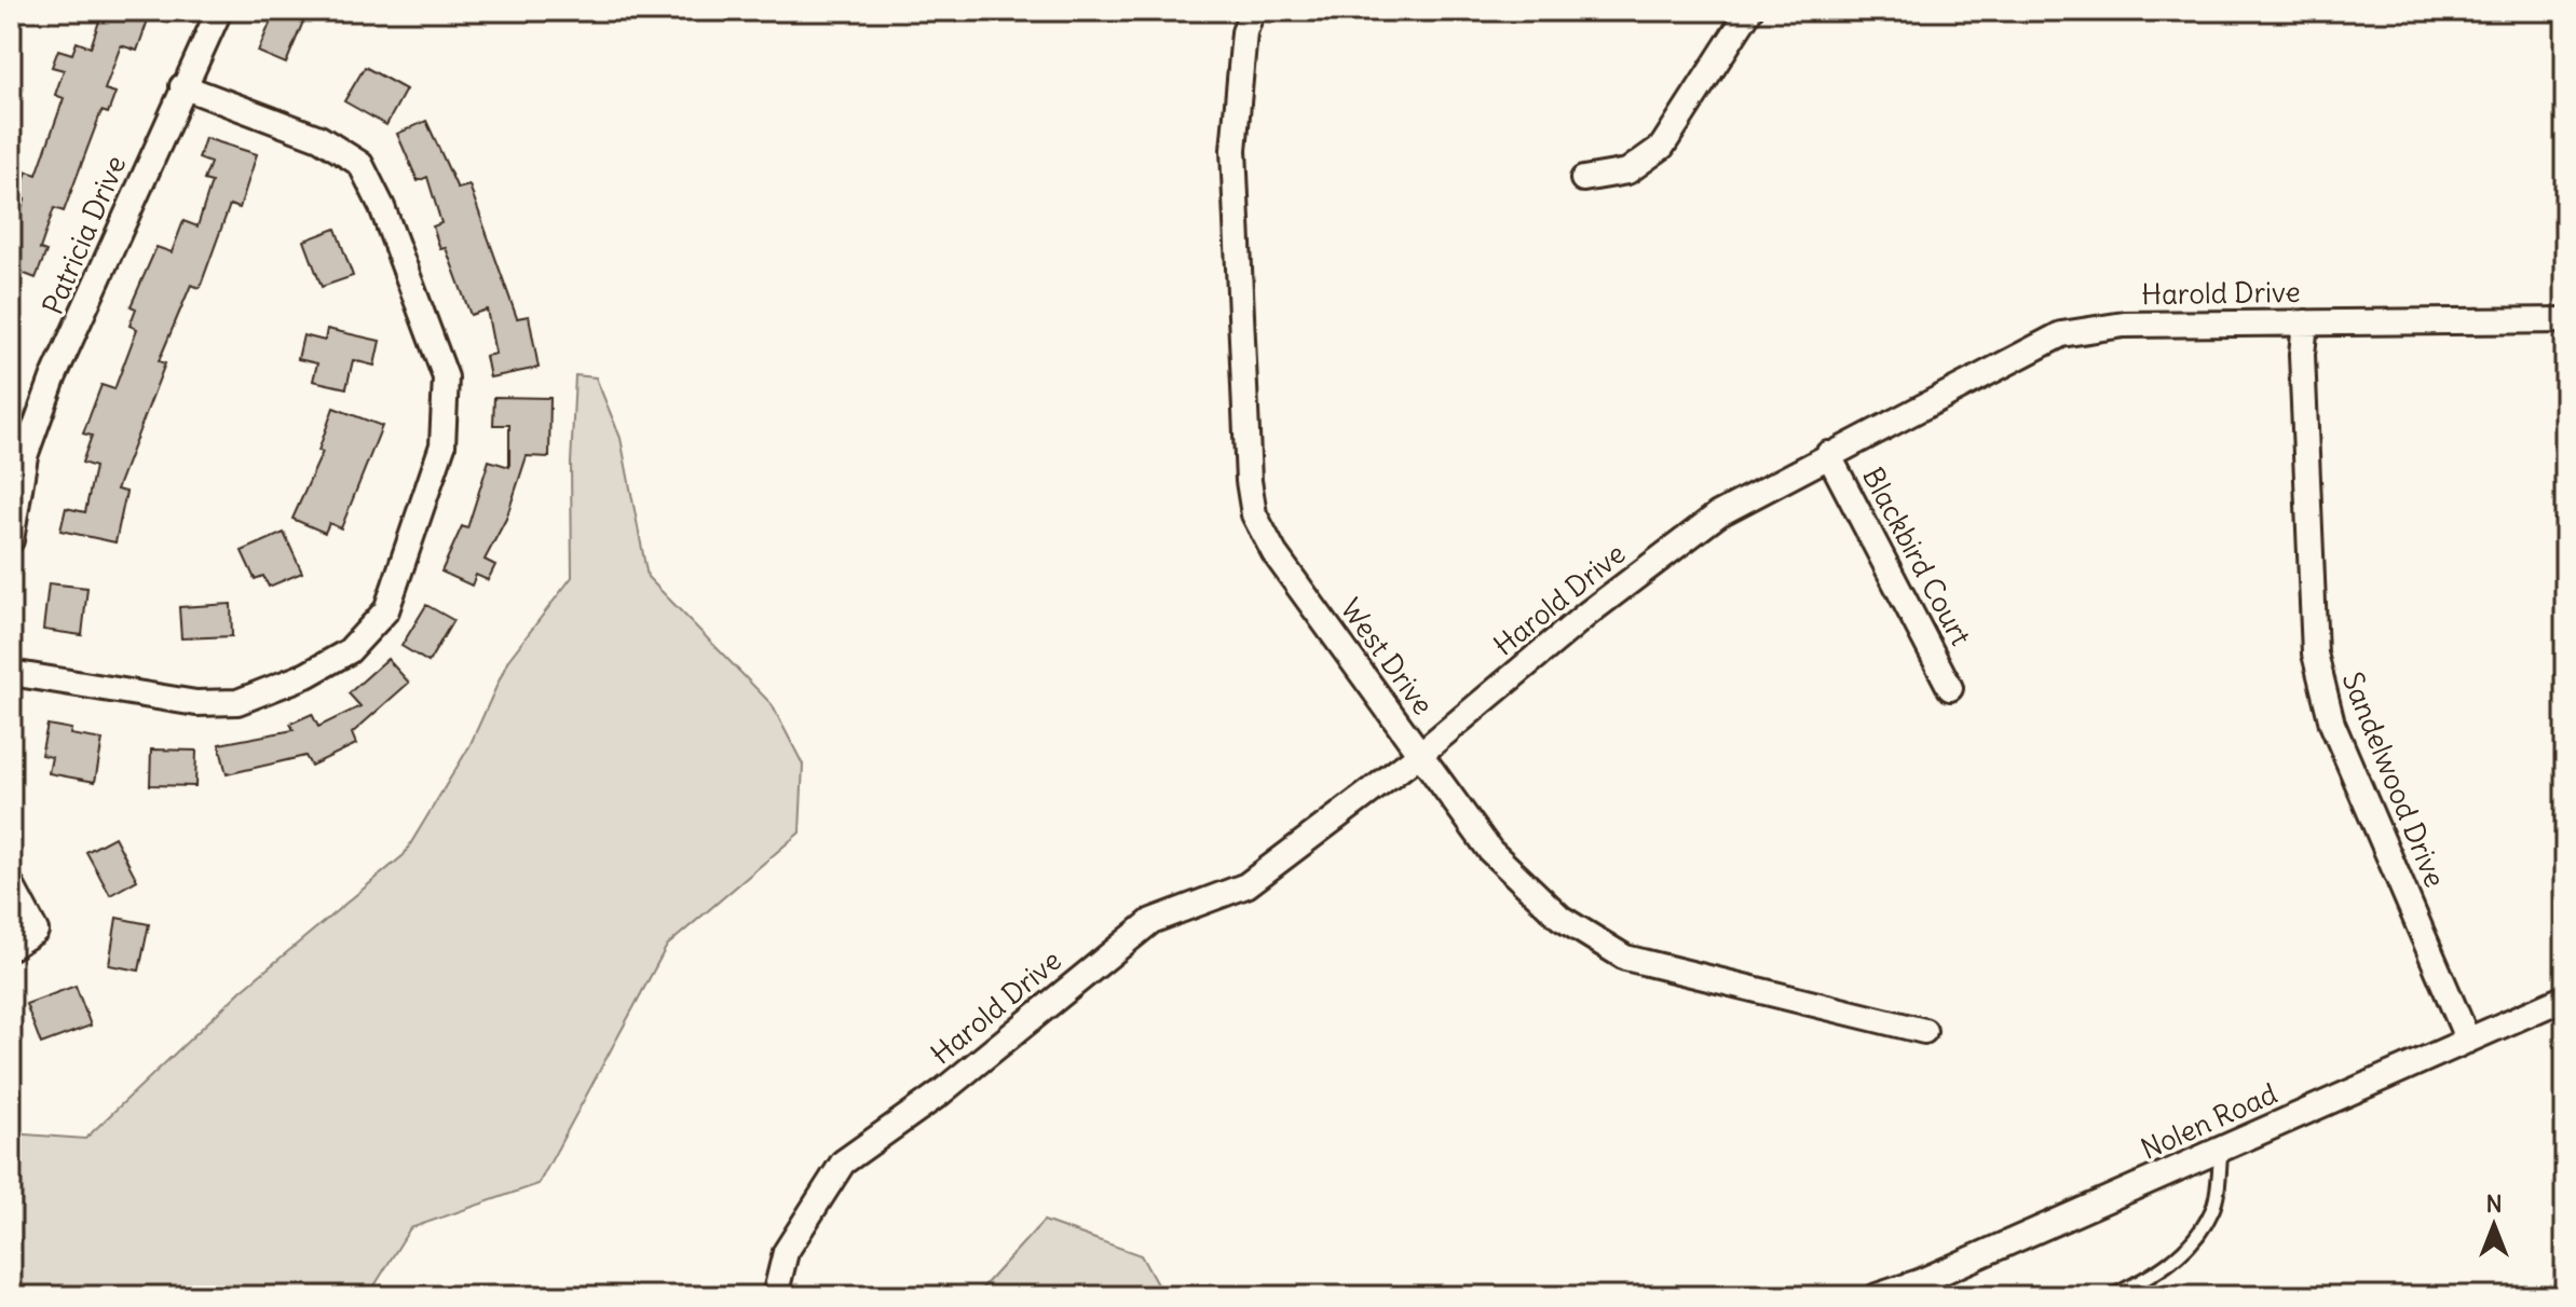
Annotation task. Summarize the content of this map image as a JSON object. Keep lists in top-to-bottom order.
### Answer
{
  "streets": {
    "street": [
      "Patricia Drive",
      "Harold Drive",
      "Blackbird Court",
      "West Drive",
      "Sandelwood Drive",
      "Nolen Road"
    ]
  },
  "crossings": [
    ["Harold Drive", "Blackbird Court"],
    ["Harold Drive", "West Drive"],
    ["Harold Drive", "Sandelwood Drive"],
    ["Sandelwood Drive", "Nolen Road"]
  ],
  "north": "top"
}
